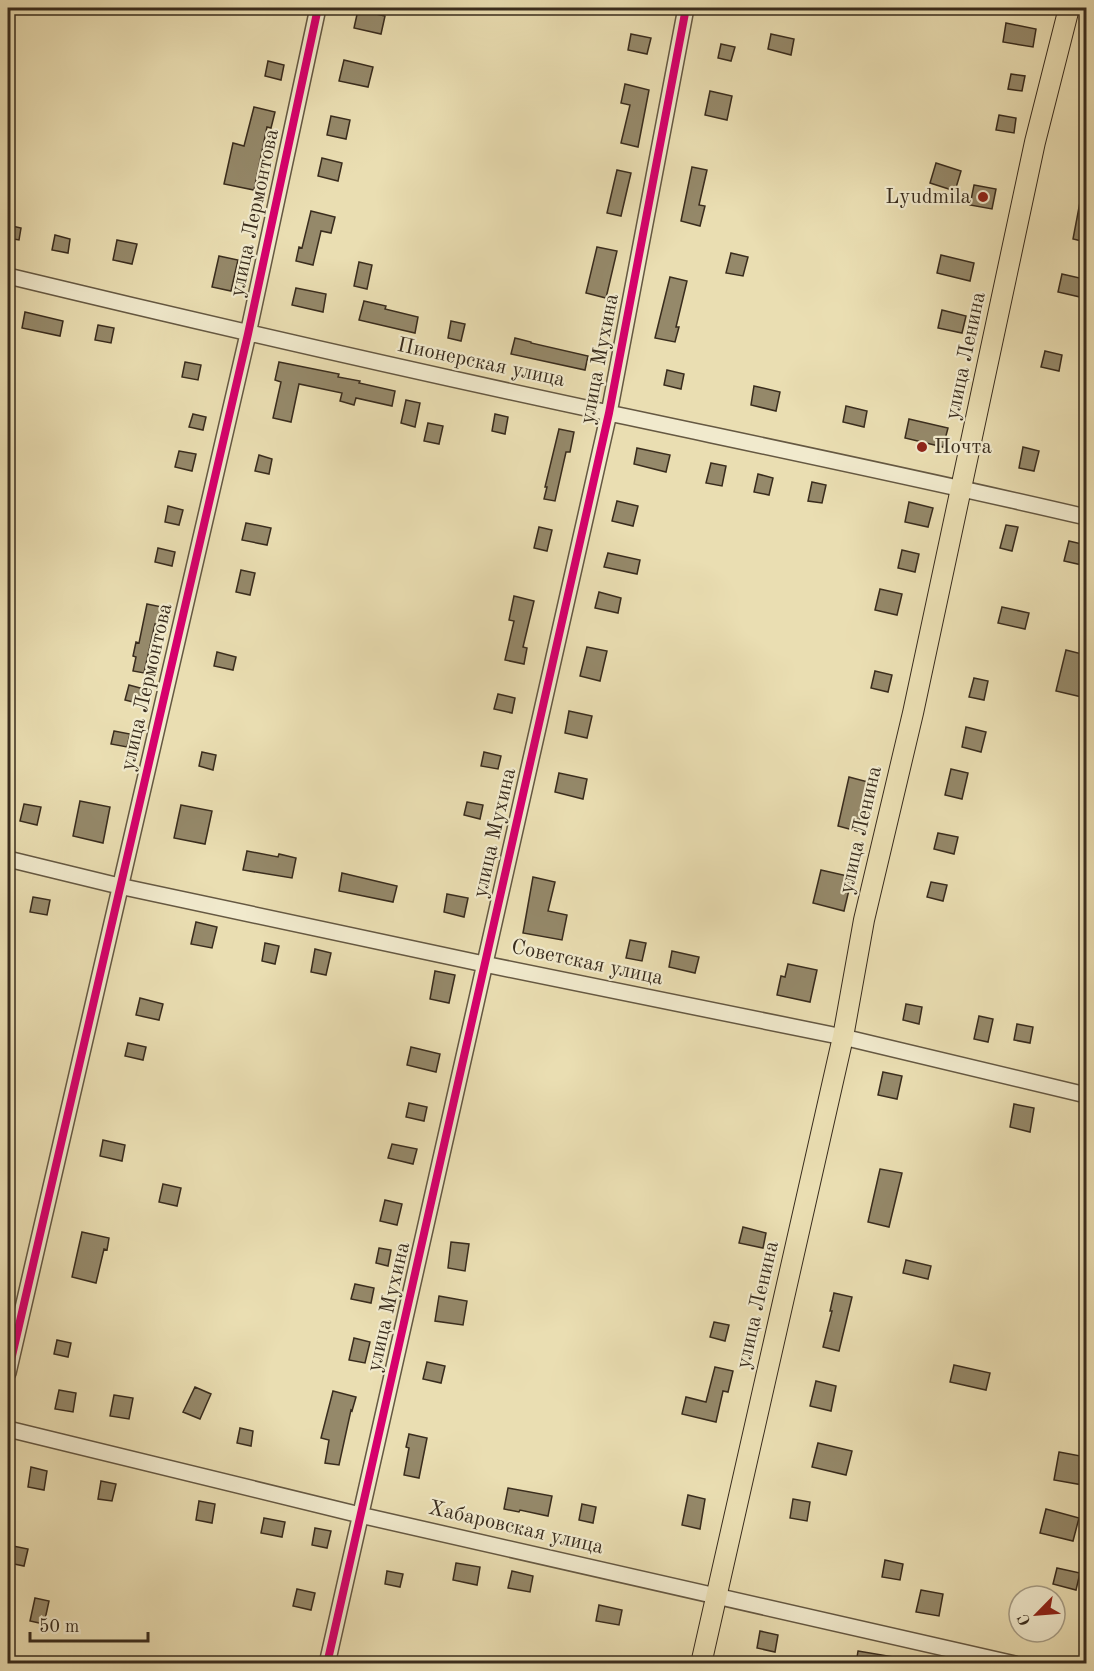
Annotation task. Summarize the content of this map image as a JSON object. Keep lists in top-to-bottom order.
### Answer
{
  "streets": {
    "main road": ["улица Ленина"],
    "street": [
      "улица Лермонтова",
      "улица Мухина",
      "Пионерская улица",
      "Советская улица",
      "Хабаровская улица"
    ]
  },
  "crossings": [
    ["улица Лермонтова", "Пионерская улица"],
    ["улица Лермонтова", "Советская улица"],
    ["улица Ленина", "Пионерская улица"],
    ["улица Ленина", "Советская улица"],
    ["улица Ленина", "Хабаровская улица"],
    ["улица Мухина", "Пионерская улица"],
    ["улица Мухина", "Советская улица"],
    ["улица Мухина", "Хабаровская улица"]
  ],
  "places": ["Lyudmila", "Почта"],
  "scale_bar": "50 m",
  "north": "bottom left"
}
